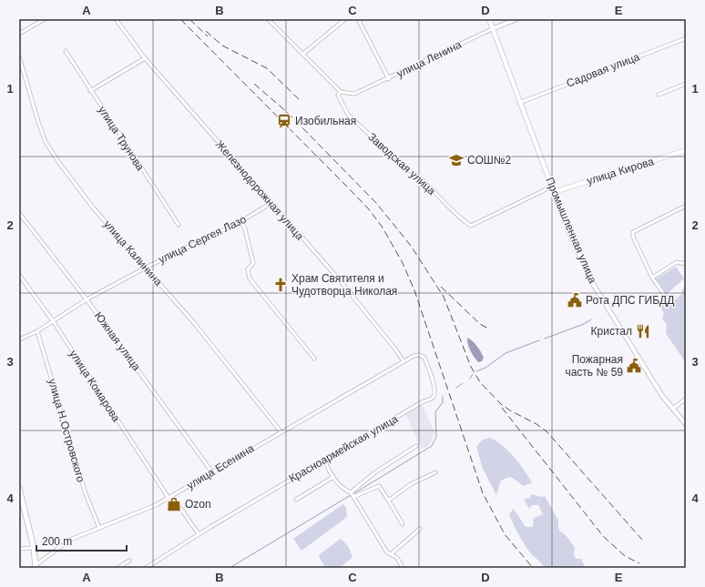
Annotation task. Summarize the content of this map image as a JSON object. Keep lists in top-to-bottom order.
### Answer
{
  "streets": {
    "main road": ["улица Кирова", "Промышленная улица"],
    "street": [
      "улица Ленина",
      "Садовая улица",
      "улица Трунова",
      "Заводская улица",
      "Железнодорожная улица",
      "улица Сергея Лазо",
      "улица Калинина",
      "Южная улица",
      "улица Комарова",
      "улица Н.Островского",
      "Красноармейская улица",
      "улица Есенина"
    ]
  },
  "crossings": [
    ["улица Ленина", "Заводская улица"],
    ["улица Ленина", "Промышленная улица"],
    ["Садовая улица", "Промышленная улица"],
    ["Заводская улица", "Промышленная улица"],
    ["улица Кирова", "Промышленная улица"],
    ["Железнодорожная улица", "улица Сергея Лазо"],
    ["Железнодорожная улица", "Красноармейская улица"],
    ["Железнодорожная улица", "улица Есенина"],
    ["улица Сергея Лазо", "улица Калинина"],
    ["улица Сергея Лазо", "Южная улица"],
    ["улица Сергея Лазо", "улица Комарова"],
    ["улица Сергея Лазо", "улица Н.Островского"],
    ["улица Калинина", "улица Есенина"],
    ["Южная улица", "улица Есенина"],
    ["улица Комарова", "улица Есенина"],
    ["улица Н.Островского", "улица Есенина"],
    ["Красноармейская улица", "улица Есенина"]
  ],
  "places": {
    "station": ["Изобильная"],
    "school or university": ["СОШ№2"],
    "church": ["Храм Святителя и Чудотворца Николая"],
    "public building": ["Рота ДПС ГИБДД", "Пожарная часть № 59"],
    "restaurant": ["Кристал"],
    "shop": ["Ozon"]
  },
  "scale_bar": "200 m",
  "grid": {
    "columns": [
      "A",
      "B",
      "C",
      "D",
      "E"
    ],
    "rows": [
      "1",
      "2",
      "3",
      "4"
    ]
  }
}
